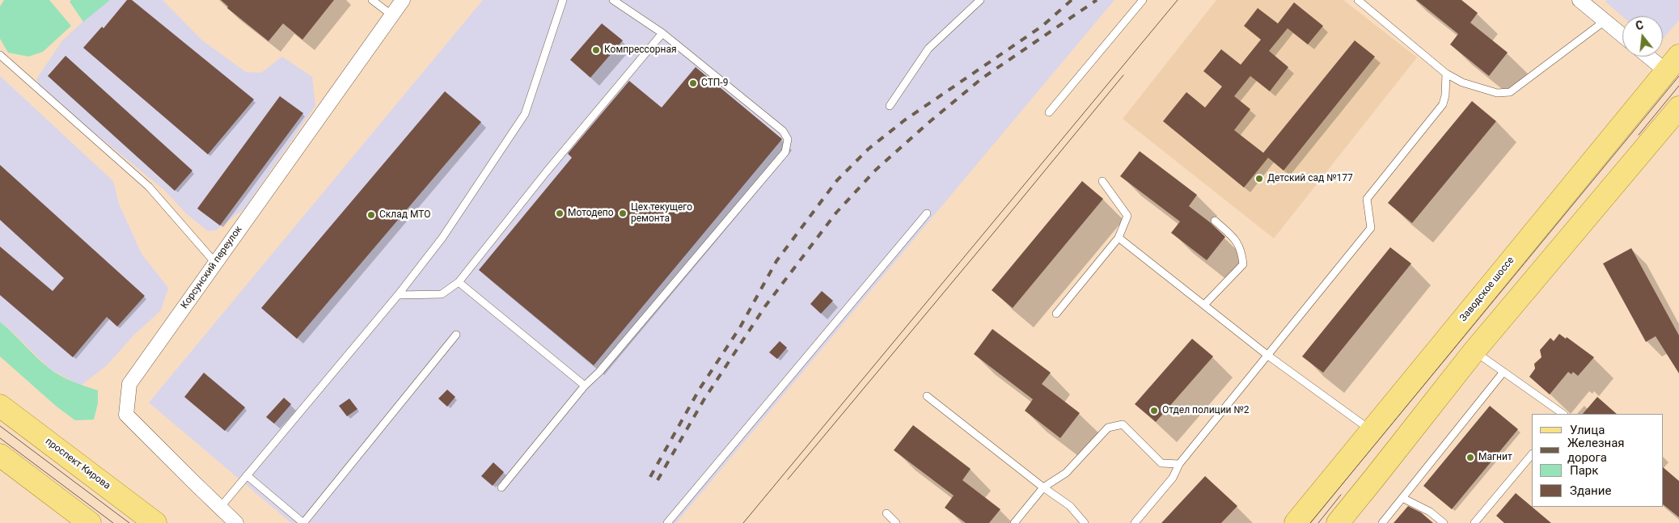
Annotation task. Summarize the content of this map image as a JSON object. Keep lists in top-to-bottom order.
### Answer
{
  "streets": {
    "main road": ["Заводское шоссе", "проспект Кирова"],
    "street": ["Корсунский переулок"]
  },
  "places": [
    "Компрессорная",
    "СТП-9",
    "Детский сад №177",
    "Мотодепо",
    "Цех текущего ремонта",
    "Склад МТО",
    "Отдел полиции №2",
    "Магнит"
  ],
  "legend": [
    "Улица",
    "Железная дорога",
    "Парк",
    "Здание"
  ],
  "north": "top"
}
